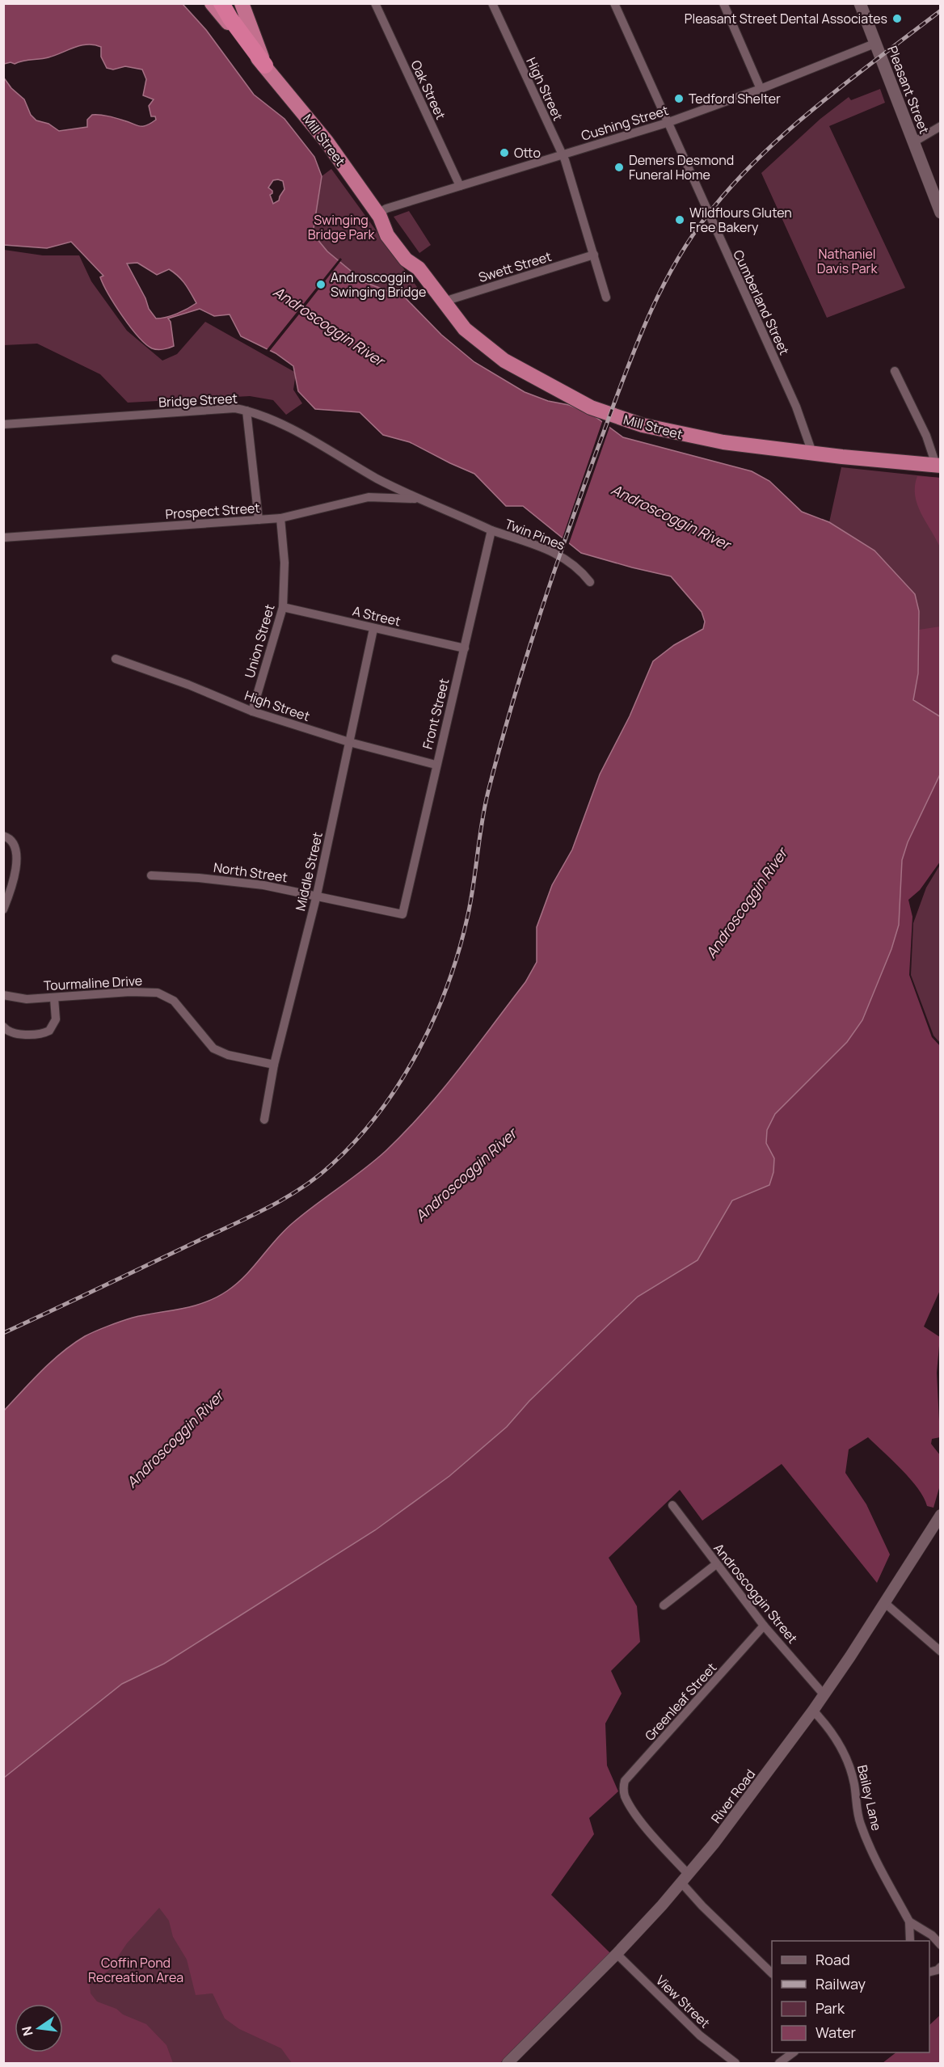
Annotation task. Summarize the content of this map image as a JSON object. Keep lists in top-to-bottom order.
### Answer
{
  "streets": {
    "highway": ["Mill Street"],
    "main road": ["Pleasant Street"],
    "street": [
      "High Street",
      "Oak Street",
      "Cushing Street",
      "Swett Street",
      "Cumberland Street",
      "Bridge Street",
      "Prospect Street",
      "Twin Pines",
      "A Street",
      "Union Street",
      "Front Street",
      "Middle Street",
      "North Street",
      "Tourmaline Drive",
      "Androscoggin Street",
      "Greenleaf Street",
      "River Road",
      "Bailey Lane",
      "View Street"
    ]
  },
  "crossings": [
    ["High Street", "Cushing Street"],
    ["High Street", "Swett Street"],
    ["High Street", "Union Street"],
    ["High Street", "Front Street"],
    ["High Street", "Middle Street"],
    ["Oak Street", "Cushing Street"],
    ["Pleasant Street", "Cushing Street"],
    ["Cushing Street", "Mill Street"],
    ["Cushing Street", "Cumberland Street"],
    ["Mill Street", "Swett Street"],
    ["Mill Street", "Cumberland Street"],
    ["Bridge Street", "Prospect Street"],
    ["Bridge Street", "Twin Pines"],
    ["Bridge Street", "Front Street"],
    ["Prospect Street", "Union Street"],
    ["Twin Pines", "Front Street"],
    ["A Street", "Union Street"],
    ["A Street", "Front Street"],
    ["A Street", "Middle Street"],
    ["Front Street", "North Street"],
    ["Middle Street", "North Street"],
    ["Middle Street", "Tourmaline Drive"],
    ["Androscoggin Street", "Greenleaf Street"],
    ["Androscoggin Street", "River Road"],
    ["Greenleaf Street", "River Road"],
    ["River Road", "Bailey Lane"],
    ["River Road", "View Street"]
  ],
  "water": ["Androscoggin River"],
  "parks": ["Swinging Bridge Park", "Nathaniel Davis Park", "Coffin Pond Recreation Area"],
  "places": [
    "Pleasant Street Dental Associates",
    "Tedford Shelter",
    "Otto",
    "Demers Desmond Funeral Home",
    "Wildflours Gluten Free Bakery",
    "Androscoggin Swinging Bridge"
  ],
  "legend": [
    "Road",
    "Railway",
    "Park",
    "Water"
  ],
  "north": "left"
}
